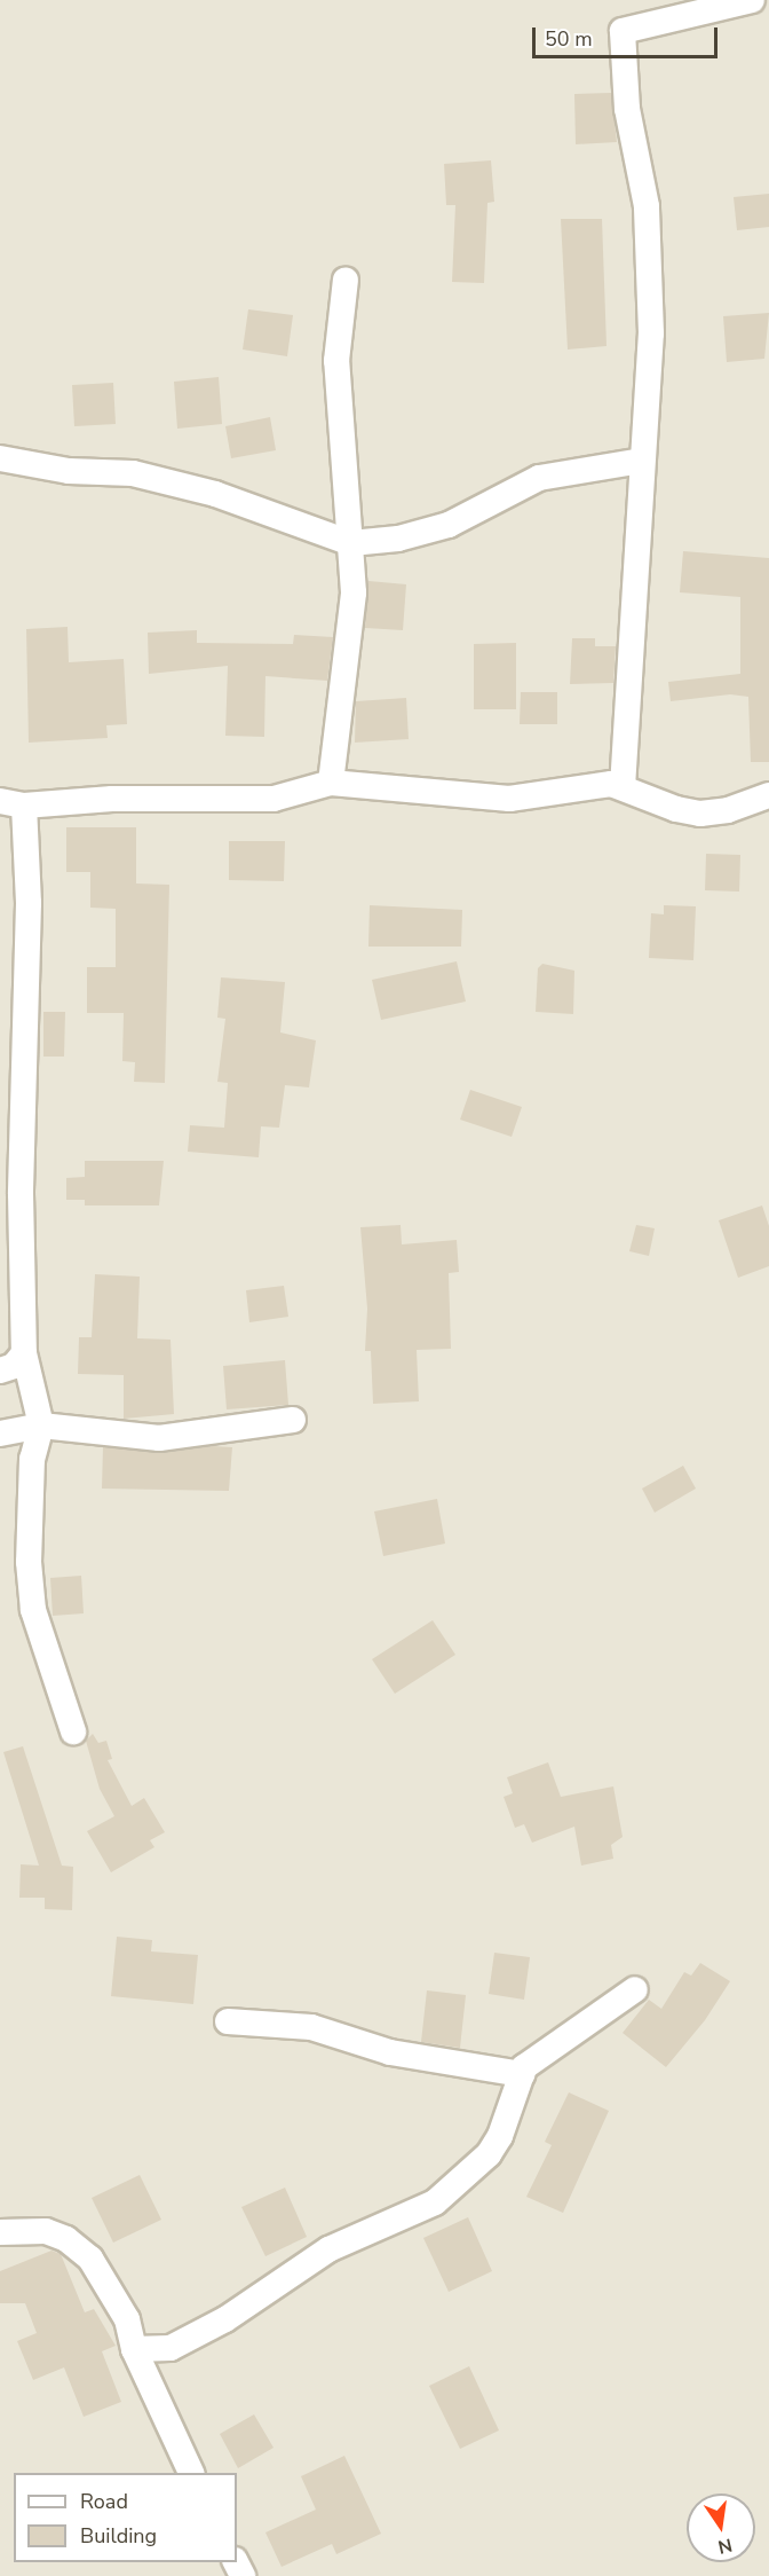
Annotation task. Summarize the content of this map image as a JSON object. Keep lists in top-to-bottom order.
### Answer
{
  "legend": ["Road", "Building"],
  "scale_bar": "50 m",
  "north": "bottom"
}
